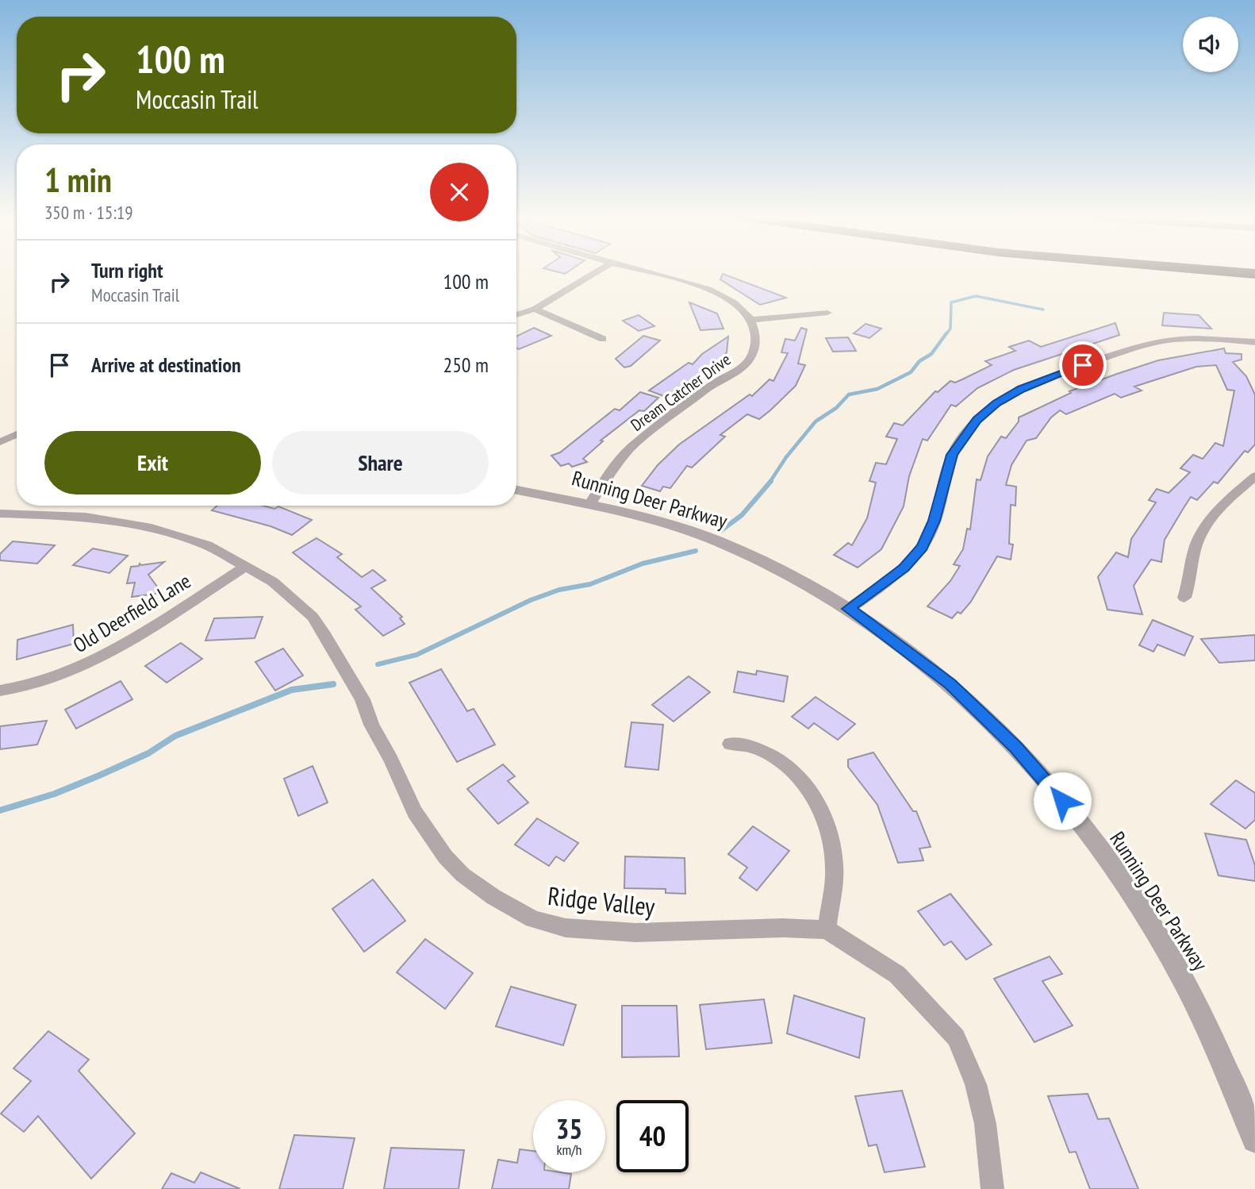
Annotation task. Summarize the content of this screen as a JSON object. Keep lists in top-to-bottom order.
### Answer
{
  "streets": {
    "street": [
      "Dream Catcher Drive",
      "Running Deer Parkway",
      "Old Deerfield Lane",
      "Ridge Valley"
    ]
  },
  "crossings": [
    ["Dream Catcher Drive", "Running Deer Parkway"],
    ["Old Deerfield Lane", "Ridge Valley"]
  ],
  "page": {
    "turn": ["100 m", "Moccasin Trail"],
    "heading": ["1 min", "350 m · 15:19"],
    "list": [
      {
        "name": "Turn right",
        "note": "Moccasin Trail",
        "value": "100 m"
      },
      {
        "name": "Arrive at destination",
        "value": "250 m"
      }
    ],
    "buttons": ["Exit", "Share"],
    "speed": "35 km/h",
    "limit": "40"
  }
}
